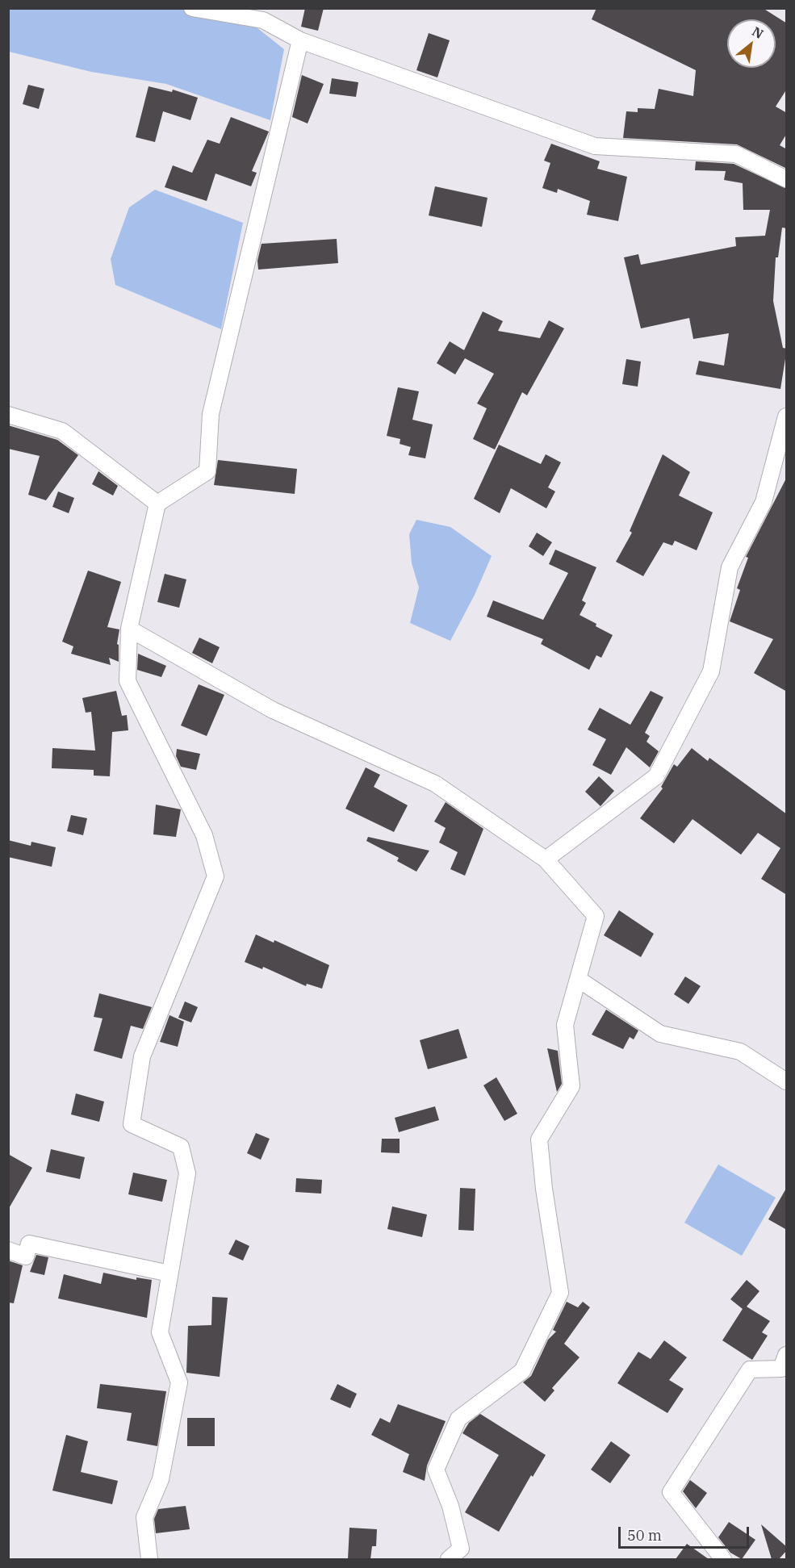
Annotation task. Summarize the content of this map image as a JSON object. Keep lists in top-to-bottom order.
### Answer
{
  "scale_bar": "50 m",
  "north": "top right"
}
